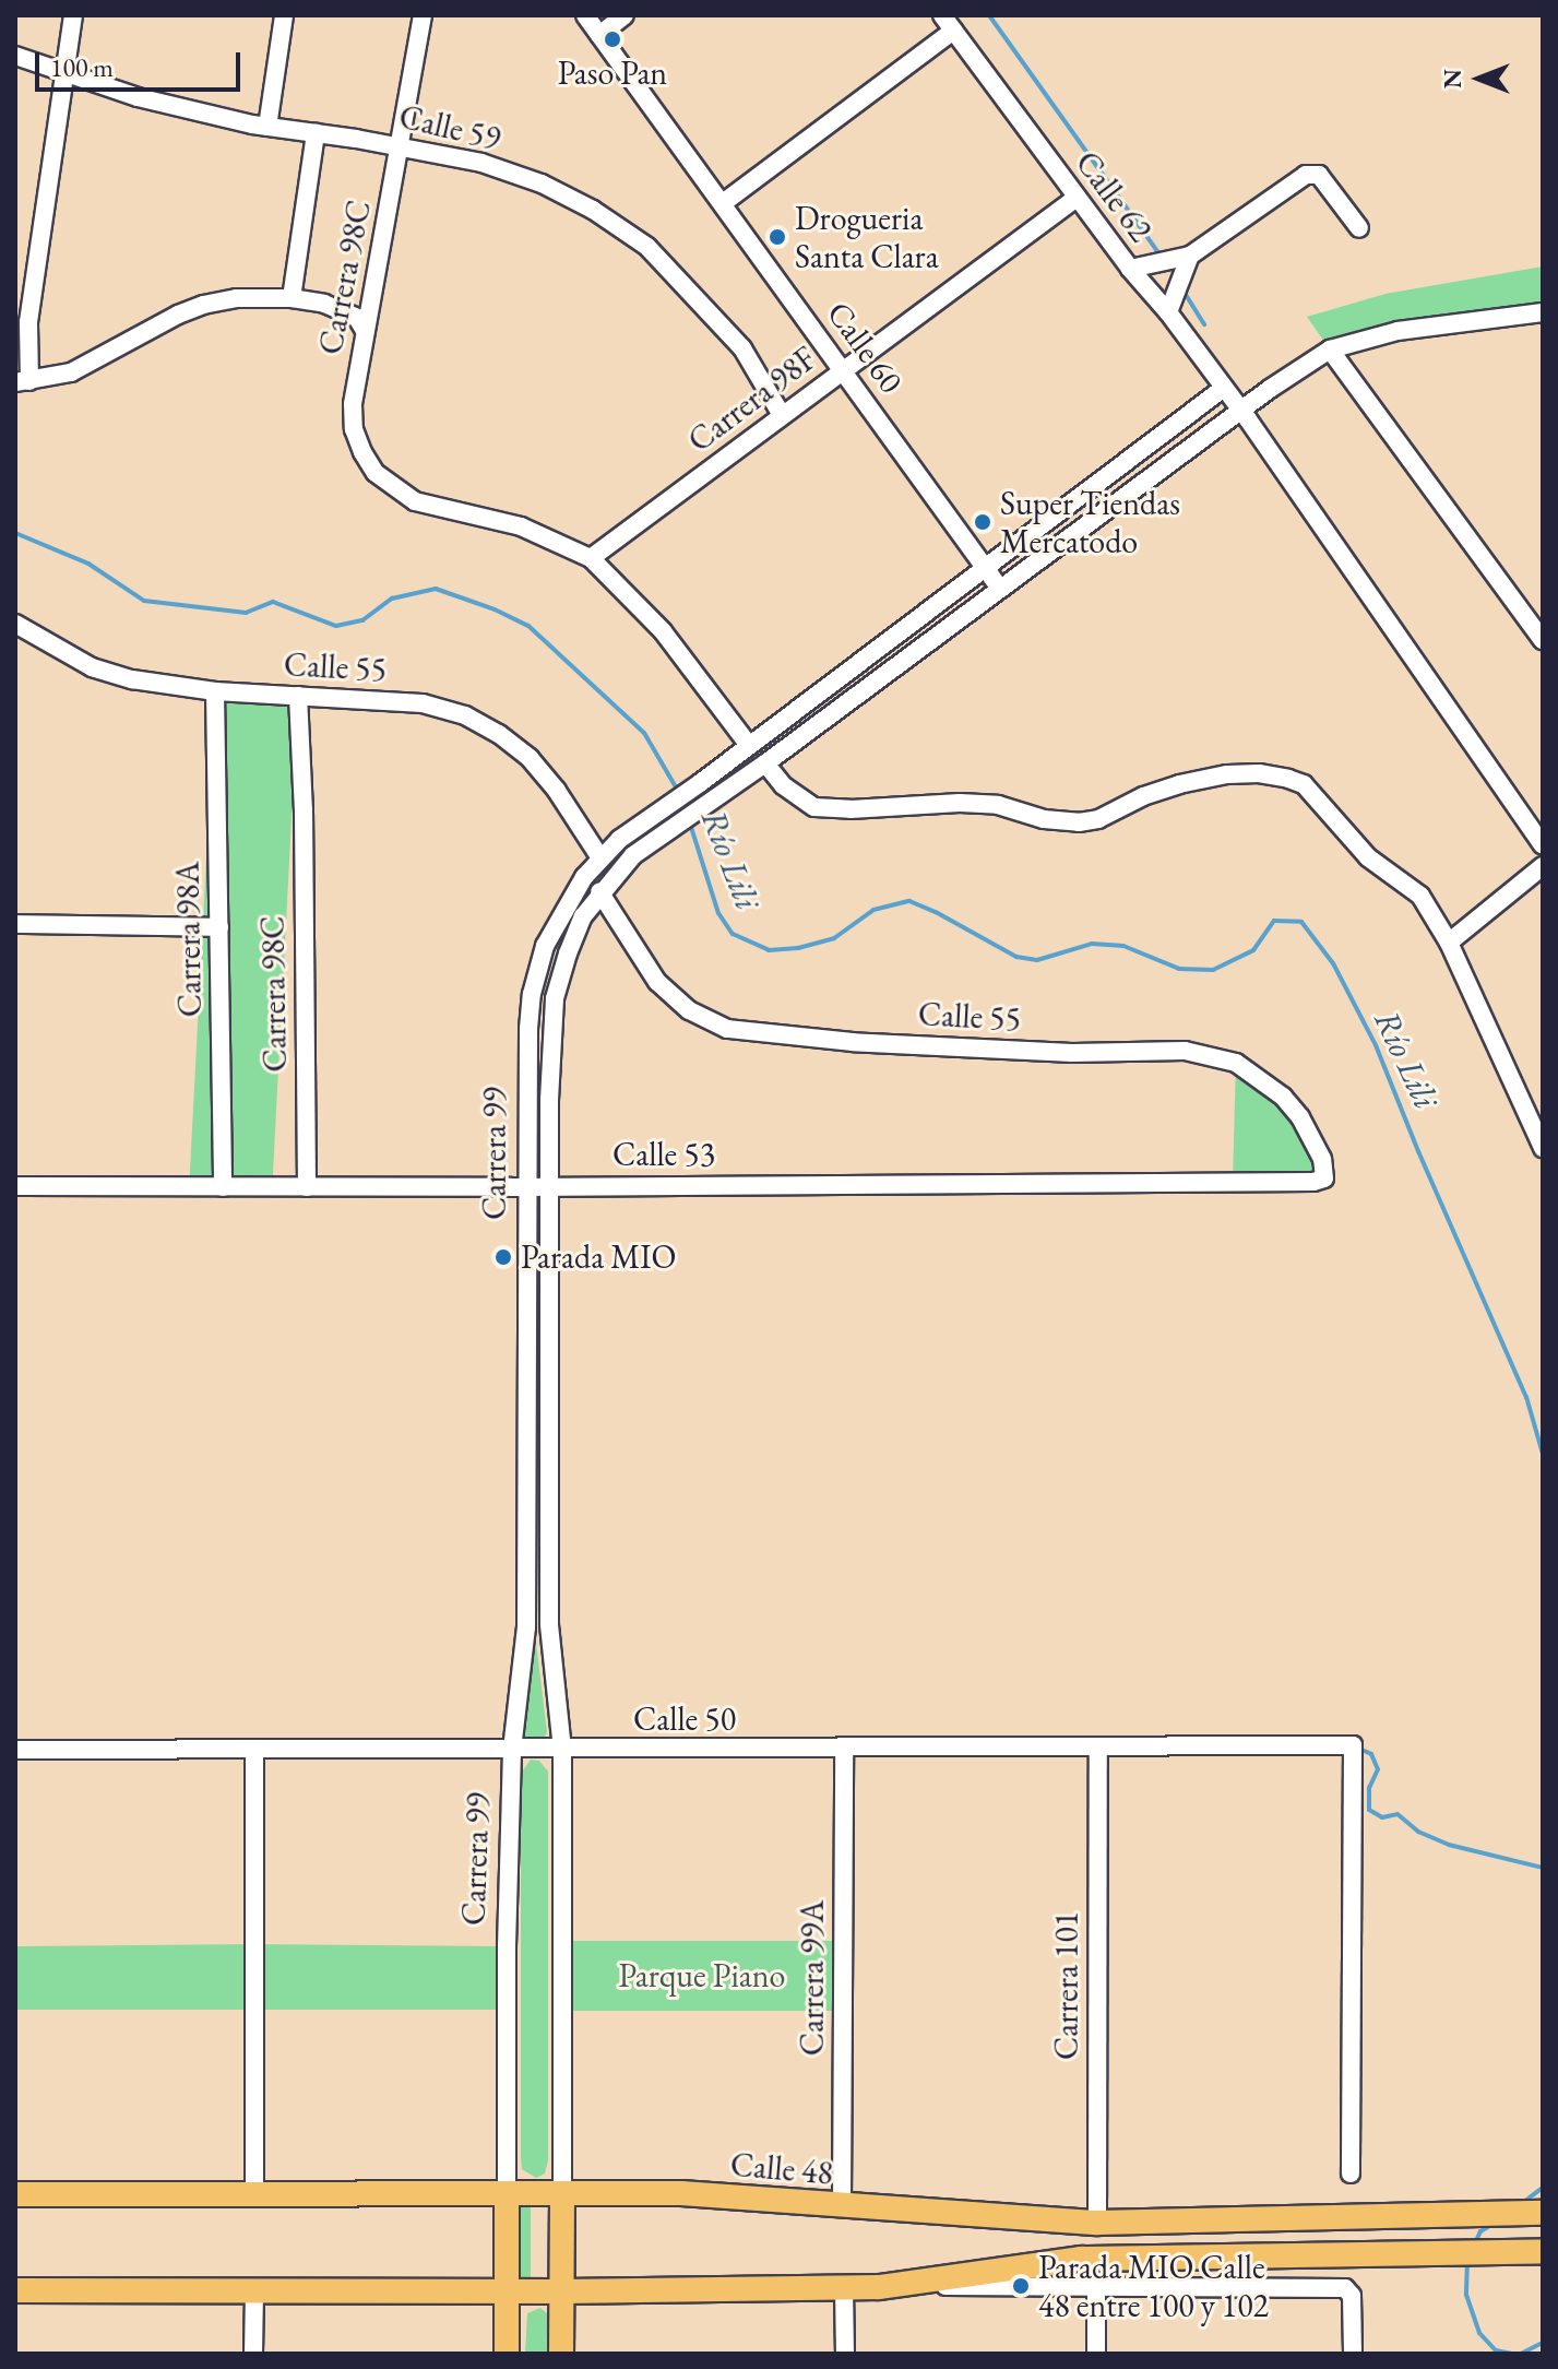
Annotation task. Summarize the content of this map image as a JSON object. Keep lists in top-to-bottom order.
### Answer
{
  "streets": {
    "main road": ["Carrera 99", "Calle 48"],
    "street": [
      "Calle 59",
      "Calle 62",
      "Carrera 98C",
      "Calle 60",
      "Carrera 98F",
      "Calle 55",
      "Carrera 98A",
      "Calle 53",
      "Calle 50",
      "Carrera 99A",
      "Carrera 101"
    ]
  },
  "crossings": [
    ["Calle 59", "Carrera 98C"],
    ["Calle 59", "Carrera 98F"],
    ["Calle 62", "Carrera 98F"],
    ["Calle 62", "Carrera 99"],
    ["Carrera 98C", "Carrera 98F"],
    ["Carrera 98C", "Calle 55"],
    ["Carrera 98C", "Calle 53"],
    ["Calle 60", "Carrera 98F"],
    ["Calle 60", "Carrera 99"],
    ["Calle 55", "Carrera 98A"],
    ["Calle 55", "Carrera 99"],
    ["Calle 55", "Calle 53"],
    ["Carrera 98A", "Calle 53"],
    ["Carrera 99", "Calle 53"],
    ["Carrera 99", "Calle 50"],
    ["Carrera 99", "Calle 48"],
    ["Calle 50", "Carrera 99A"],
    ["Calle 50", "Carrera 101"],
    ["Carrera 99A", "Calle 48"],
    ["Carrera 101", "Calle 48"]
  ],
  "water": ["Río Lili"],
  "parks": ["Parque Piano"],
  "places": [
    "Paso Pan",
    "Drogueria Santa Clara",
    "Super Tiendas Mercatodo",
    "Parada MIO",
    "Parada MIO Calle 48 entre 100 y 102"
  ],
  "scale_bar": "100 m",
  "north": "left"
}
